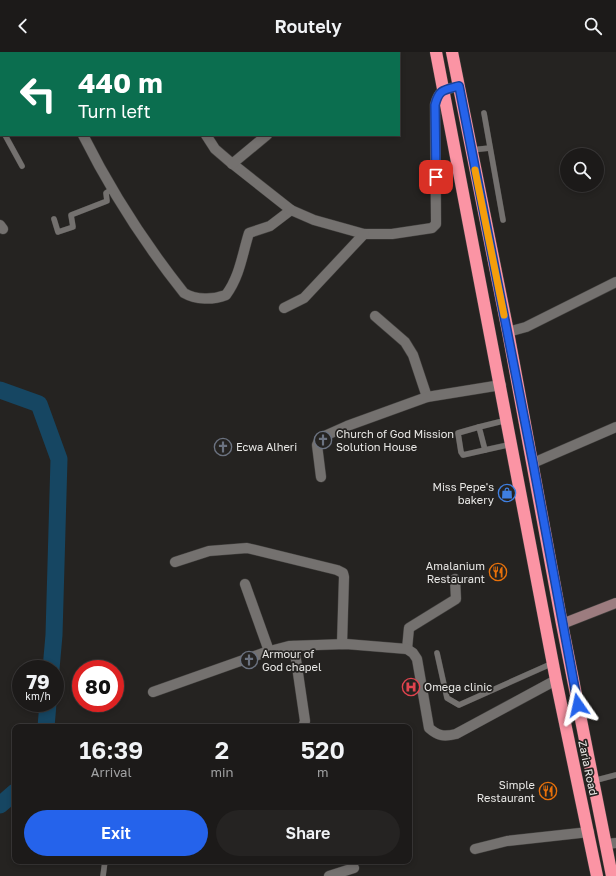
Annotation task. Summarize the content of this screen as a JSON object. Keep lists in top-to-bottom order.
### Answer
{
  "streets": {
    "highway": ["Zaria Road"]
  },
  "places": {
    "church": ["Church of God Mission Solution House", "Ecwa Alheri", "Armour of God chapel"],
    "shop": ["Miss Pepe's bakery"],
    "restaurant": ["Amalanium Restaurant", "Simple Restaurant"],
    "hospital": ["Omega clinic"]
  },
  "page": {
    "header": "Routely",
    "turn": ["440 m", "Turn left"],
    "speed": "79 km/h",
    "limit": "80",
    "eta": [
      "16:39",
      "Arrival",
      "2",
      "min",
      "520",
      "m"
    ],
    "buttons": ["Exit", "Share"]
  }
}
